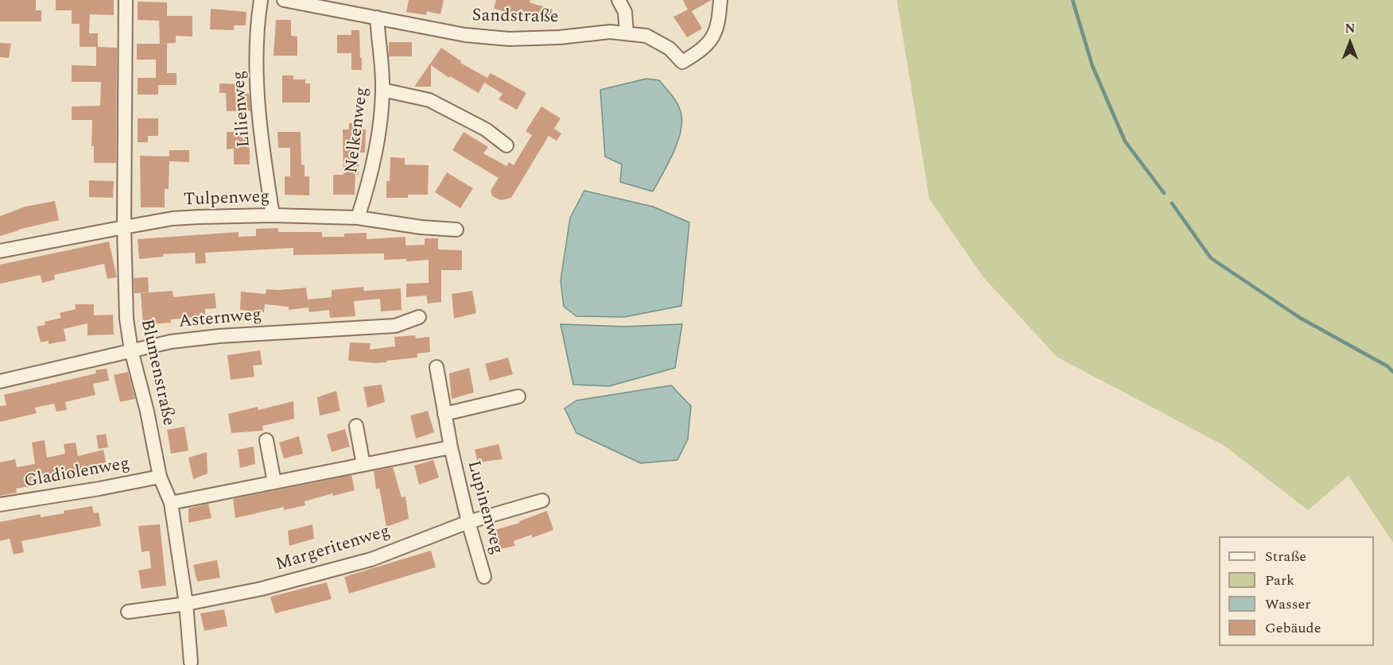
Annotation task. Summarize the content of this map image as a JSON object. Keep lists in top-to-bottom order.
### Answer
{
  "streets": {
    "street": [
      "Sandstraße",
      "Lilienweg",
      "Nelkenweg",
      "Tulpenweg",
      "Asternweg",
      "Blumenstraße",
      "Gladiolenweg",
      "Lupinenweg",
      "Margeritenweg"
    ]
  },
  "crossings": [
    ["Sandstraße", "Nelkenweg"],
    ["Lilienweg", "Tulpenweg"],
    ["Nelkenweg", "Tulpenweg"],
    ["Tulpenweg", "Blumenstraße"],
    ["Asternweg", "Blumenstraße"],
    ["Blumenstraße", "Gladiolenweg"],
    ["Blumenstraße", "Lupinenweg"],
    ["Blumenstraße", "Margeritenweg"],
    ["Lupinenweg", "Margeritenweg"]
  ],
  "legend": [
    "Straße",
    "Park",
    "Wasser",
    "Gebäude"
  ],
  "north": "top"
}
